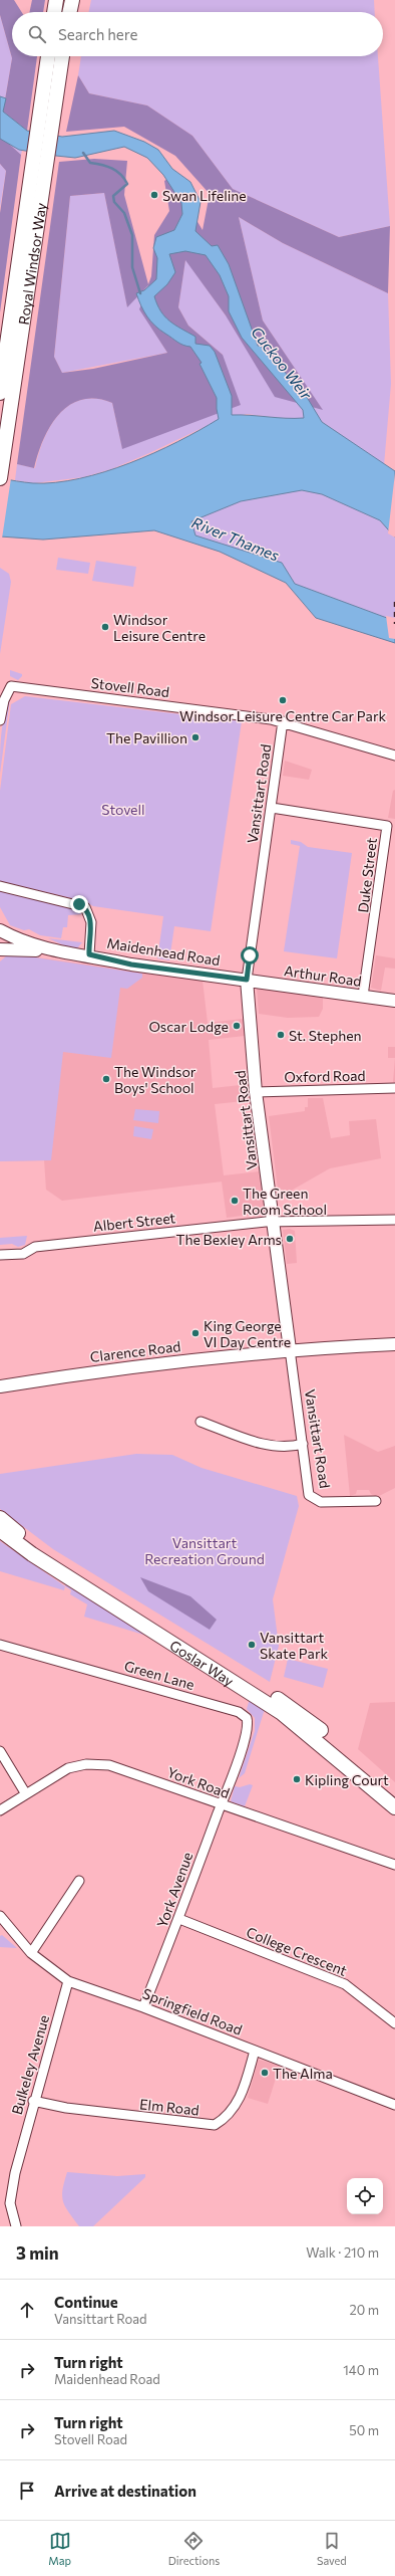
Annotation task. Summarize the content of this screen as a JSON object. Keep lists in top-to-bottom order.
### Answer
{
  "streets": {
    "main road": ["Royal Windsor Way", "Goslar Way"],
    "street": [
      "Stovell Road",
      "Vansittart Road",
      "Duke Street",
      "Maidenhead Road",
      "Arthur Road",
      "Oxford Road",
      "Albert Street",
      "Clarence Road",
      "Green Lane",
      "York Road",
      "York Avenue",
      "College Crescent",
      "Springfield Road",
      "Bulkeley Avenue",
      "Elm Road"
    ]
  },
  "crossings": [
    ["Stovell Road", "Vansittart Road"],
    ["Vansittart Road", "Duke Street"],
    ["Vansittart Road", "Maidenhead Road"],
    ["Vansittart Road", "Arthur Road"],
    ["Vansittart Road", "Oxford Road"],
    ["Vansittart Road", "Albert Street"],
    ["Vansittart Road", "Clarence Road"],
    ["Duke Street", "Arthur Road"],
    ["Maidenhead Road", "Arthur Road"],
    ["Green Lane", "York Avenue"],
    ["York Road", "York Avenue"],
    ["York Avenue", "College Crescent"],
    ["York Avenue", "Springfield Road"],
    ["Springfield Road", "Bulkeley Avenue"],
    ["Springfield Road", "Elm Road"],
    ["Bulkeley Avenue", "Elm Road"]
  ],
  "water": ["Cuckoo Weir", "River Thames"],
  "parks": ["Stovell", "Vansittart Recreation Ground"],
  "places": [
    "Swan Lifeline",
    "Windsor Leisure Centre",
    "Windsor Leisure Centre Car Park",
    "The Pavillion",
    "Oscar Lodge",
    "St. Stephen",
    "The Windsor Boys' School",
    "The Green Room School",
    "The Bexley Arms",
    "King George VI Day Centre",
    "Vansittart Skate Park",
    "Kipling Court",
    "The Alma"
  ],
  "page": {
    "search": "Search here",
    "heading": ["3 min", "Walk · 210 m"],
    "list": [
      ["Continue", "Vansittart Road", "20 m"],
      ["Turn right", "Maidenhead Road", "140 m"],
      ["Turn right", "Stovell Road", "50 m"],
      "Arrive at destination"
    ],
    "nav": ["Map", "Directions", "Saved"]
  }
}
